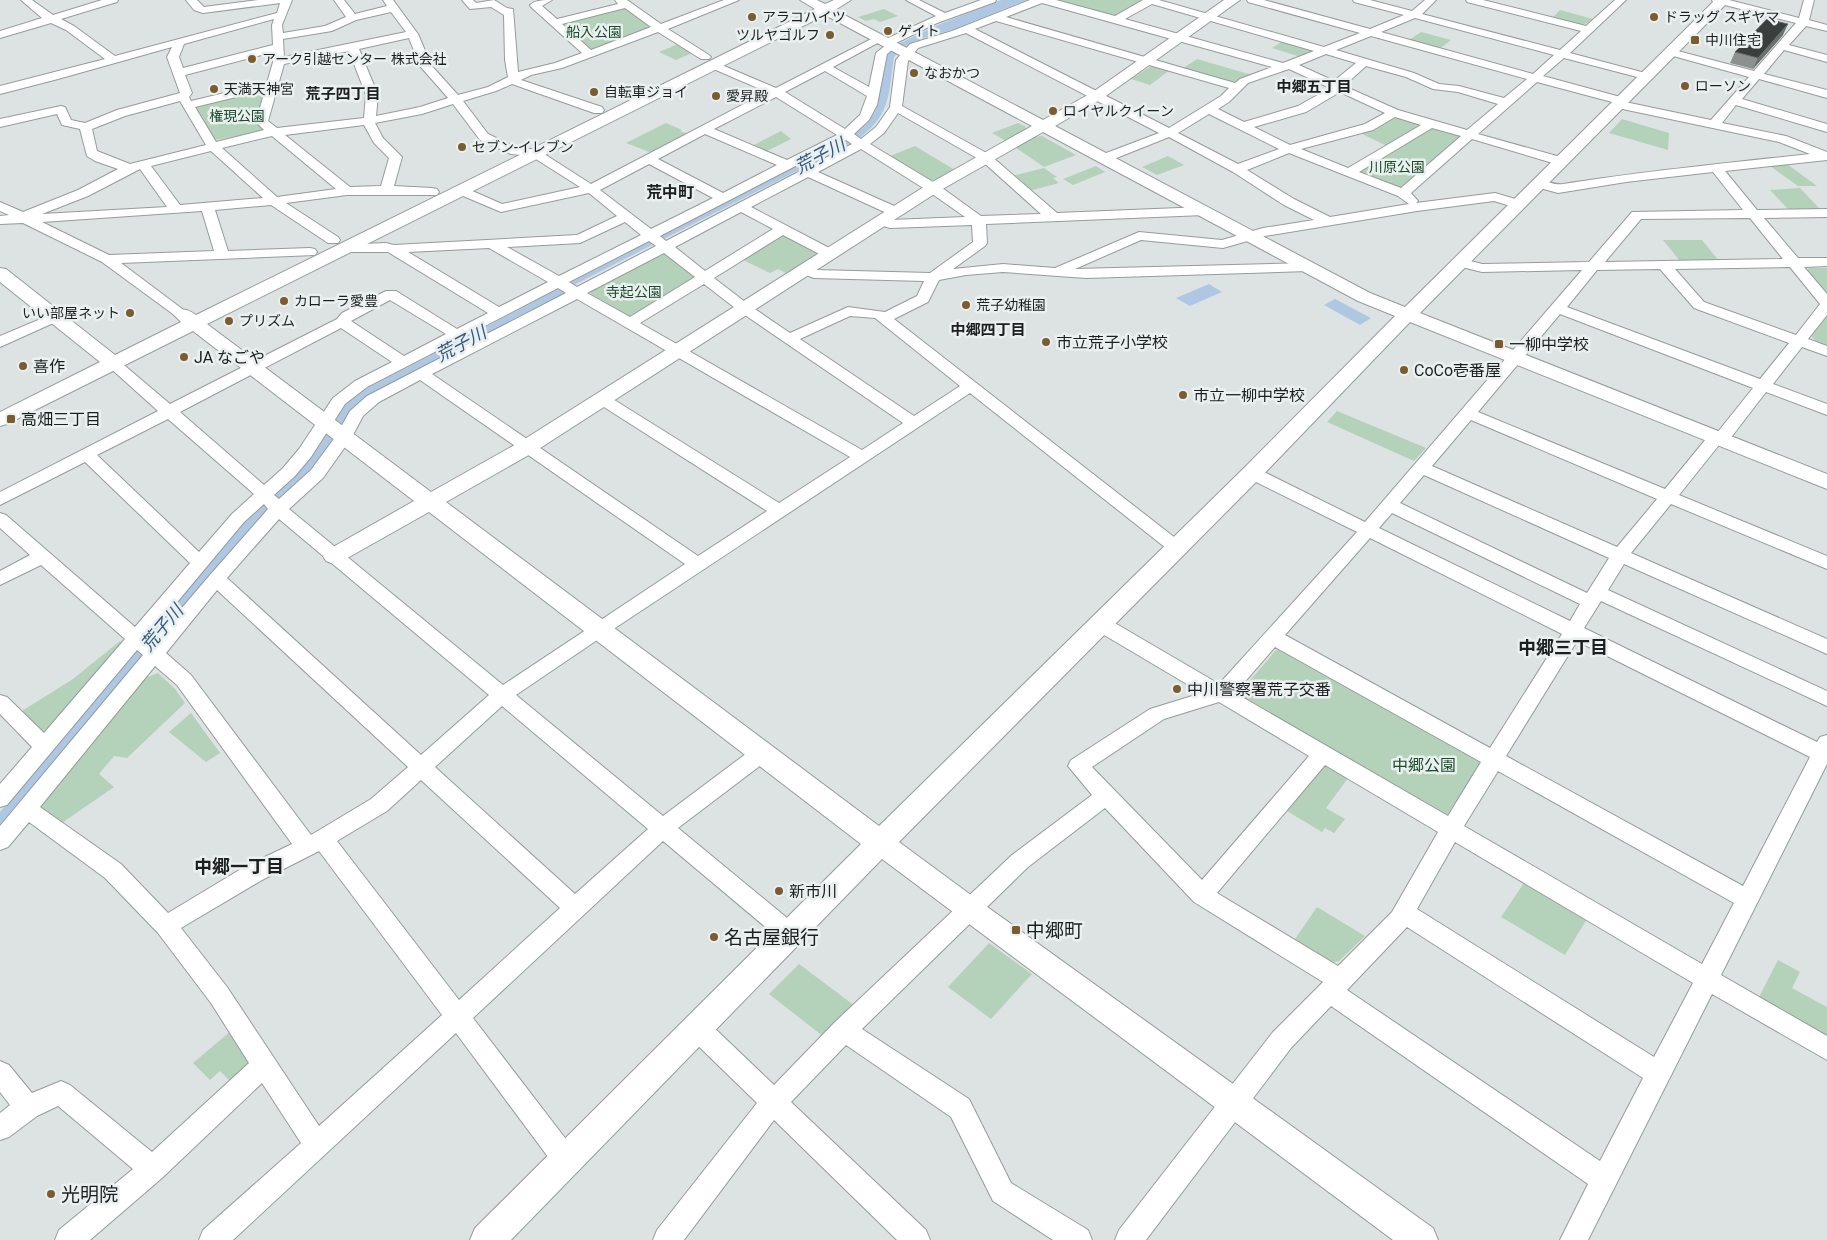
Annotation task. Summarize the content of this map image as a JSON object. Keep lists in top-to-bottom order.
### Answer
{
  "districts": [
    "中郷五丁目",
    "荒子四丁目",
    "荒中町",
    "中郷四丁目",
    "中郷三丁目",
    "中郷一丁目"
  ],
  "water": ["荒子川"],
  "parks": [
    "船入公園",
    "権現公園",
    "川原公園",
    "寺起公園",
    "中郷公園"
  ],
  "places": {
    "other": [
      "アラコハイツ",
      "ドラッグ スギヤマ",
      "ゲイト",
      "ツルヤゴルフ",
      "アーク引越センター 株式会社",
      "なおかつ",
      "ローソン",
      "天満天神宮",
      "自転車ジョイ",
      "愛昇殿",
      "ロイヤルクイーン",
      "セブン-イレブン",
      "カローラ愛豊",
      "荒子幼稚園",
      "いい部屋ネット",
      "プリズム",
      "市立荒子小学校",
      "JA なごや",
      "喜作",
      "CoCo壱番屋",
      "市立一柳中学校",
      "中川警察署荒子交番",
      "新市川",
      "名古屋銀行",
      "光明院"
    ],
    "transit": [
      "中川住宅",
      "一柳中学校",
      "高畑三丁目",
      "中郷町"
    ]
  }
}
